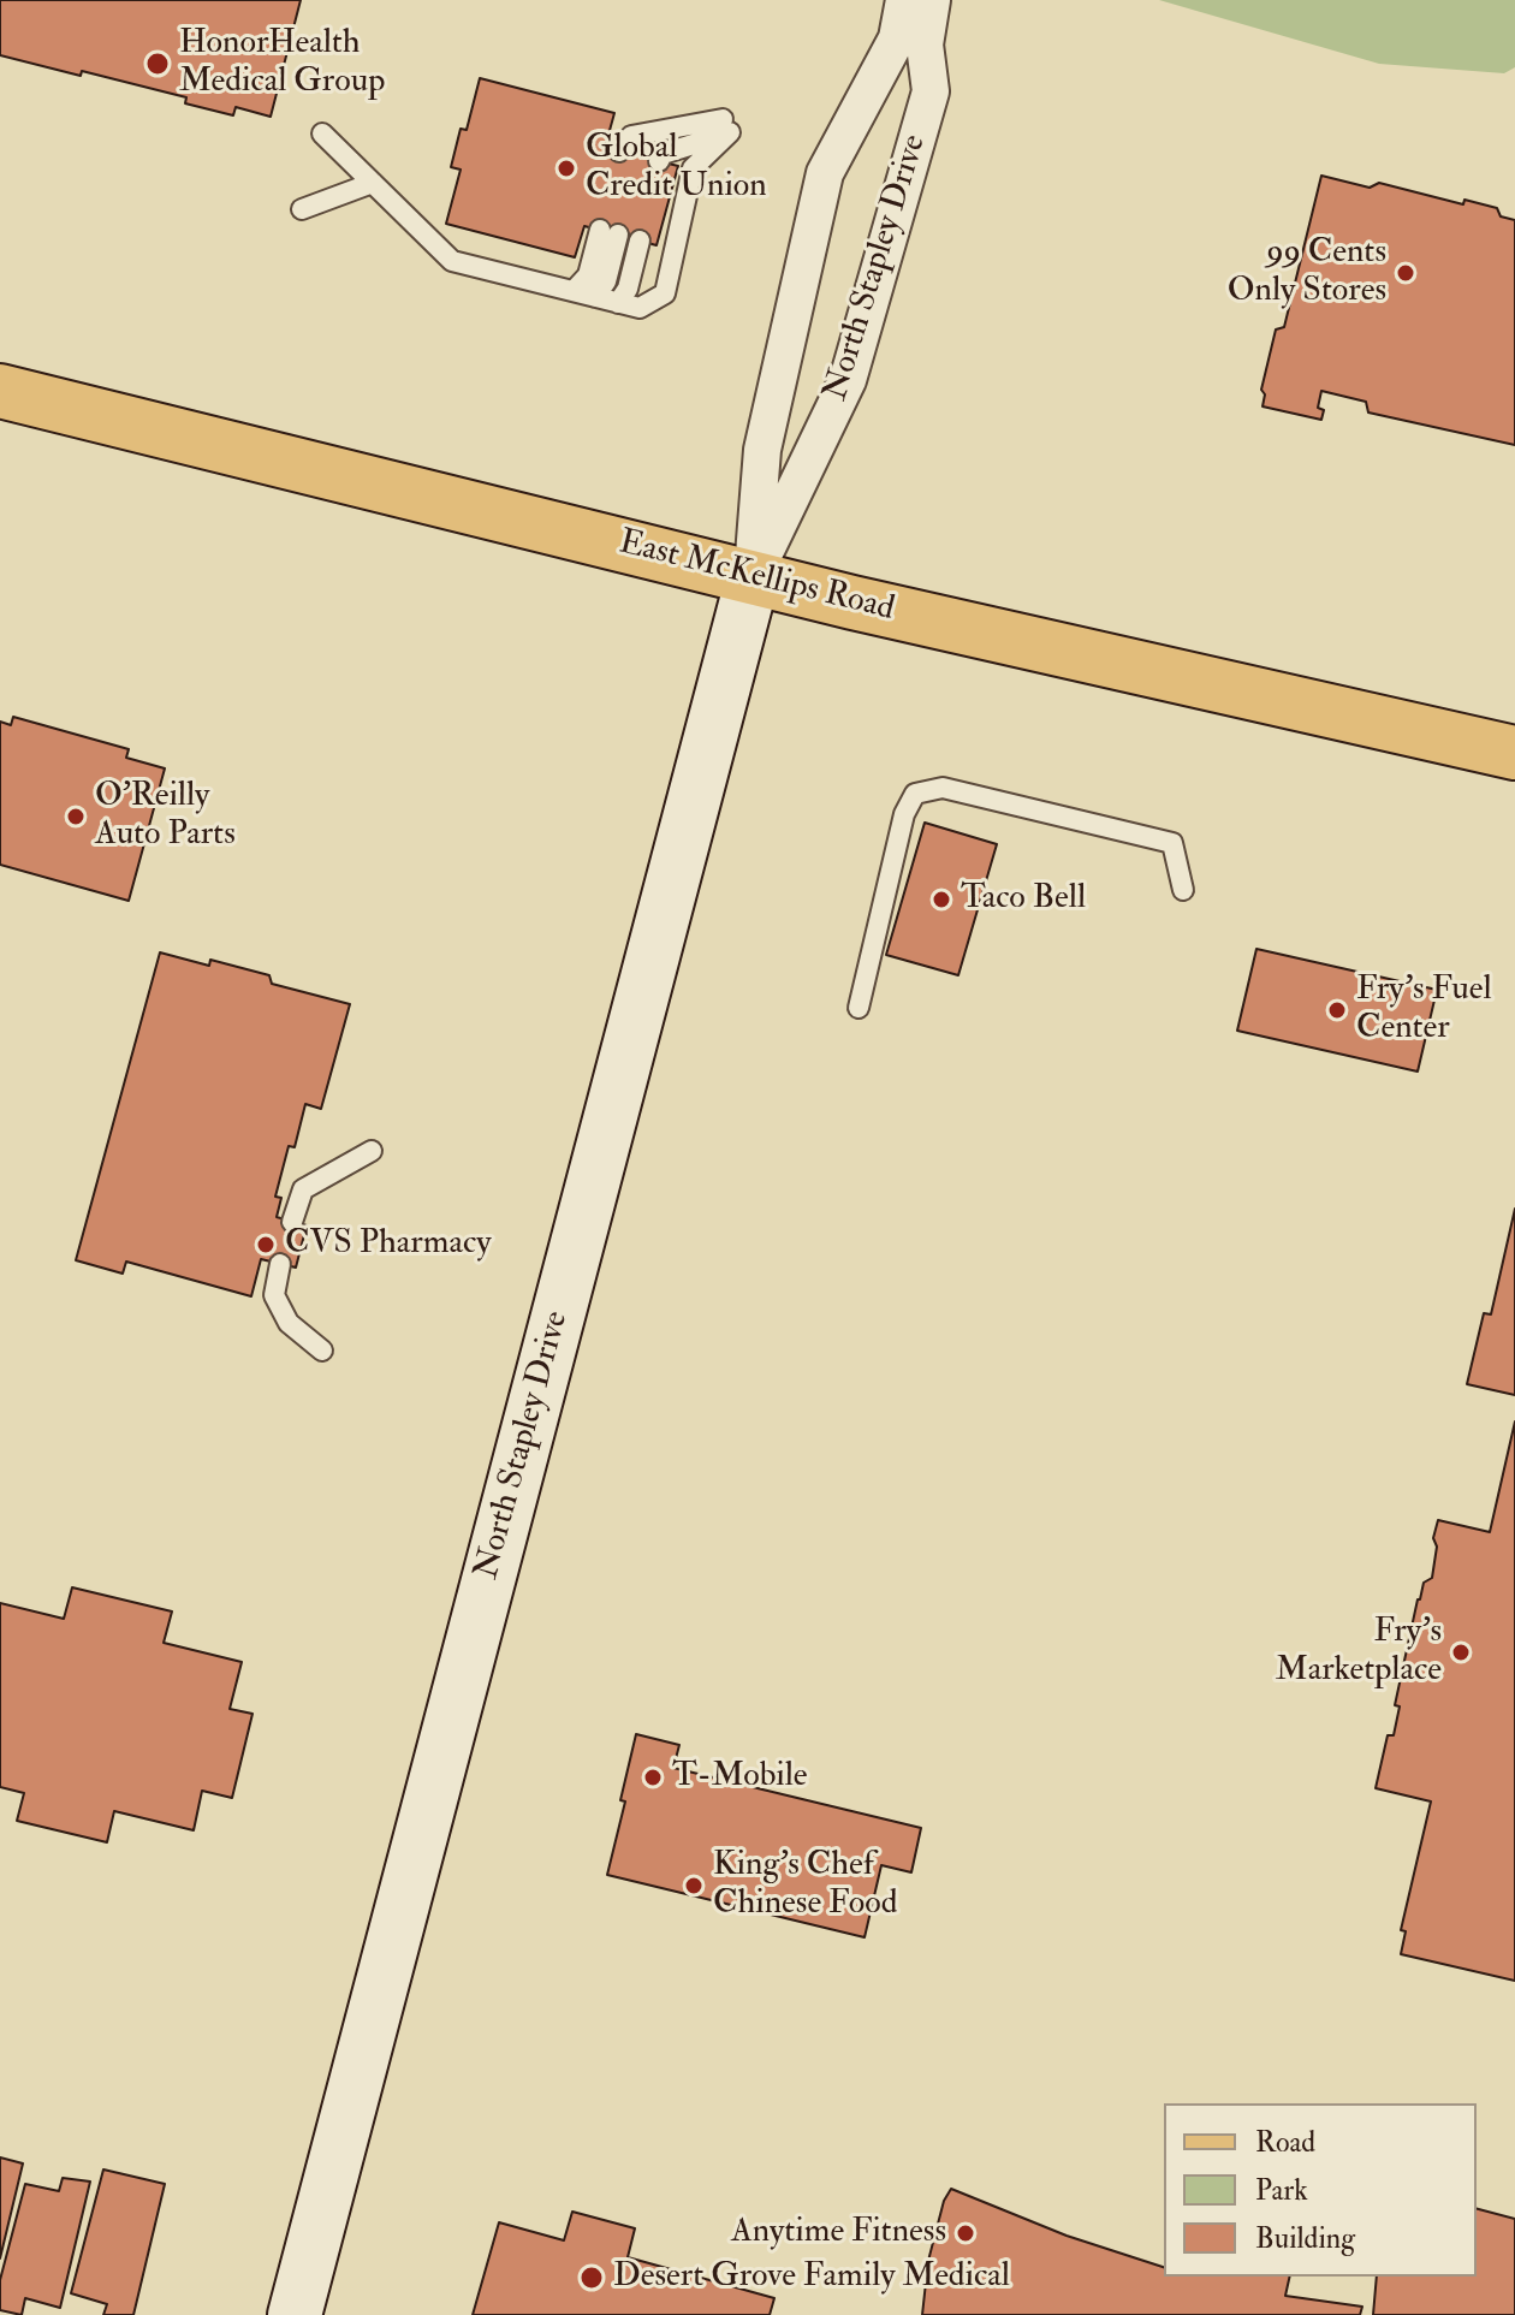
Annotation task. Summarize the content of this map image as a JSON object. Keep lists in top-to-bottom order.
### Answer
{
  "streets": {
    "main road": ["North Stapley Drive", "East McKellips Road"]
  },
  "crossings": [
    ["North Stapley Drive", "East McKellips Road"]
  ],
  "places": [
    "HonorHealth Medical Group",
    "Global Credit Union",
    "99 Cents Only Stores",
    "O'Reilly Auto Parts",
    "Taco Bell",
    "Fry's Fuel Center",
    "CVS Pharmacy",
    "Fry's Marketplace",
    "T-Mobile",
    "King's Chef Chinese Food",
    "Anytime Fitness",
    "Desert Grove Family Medical"
  ],
  "legend": ["Road", "Park", "Building"]
}
